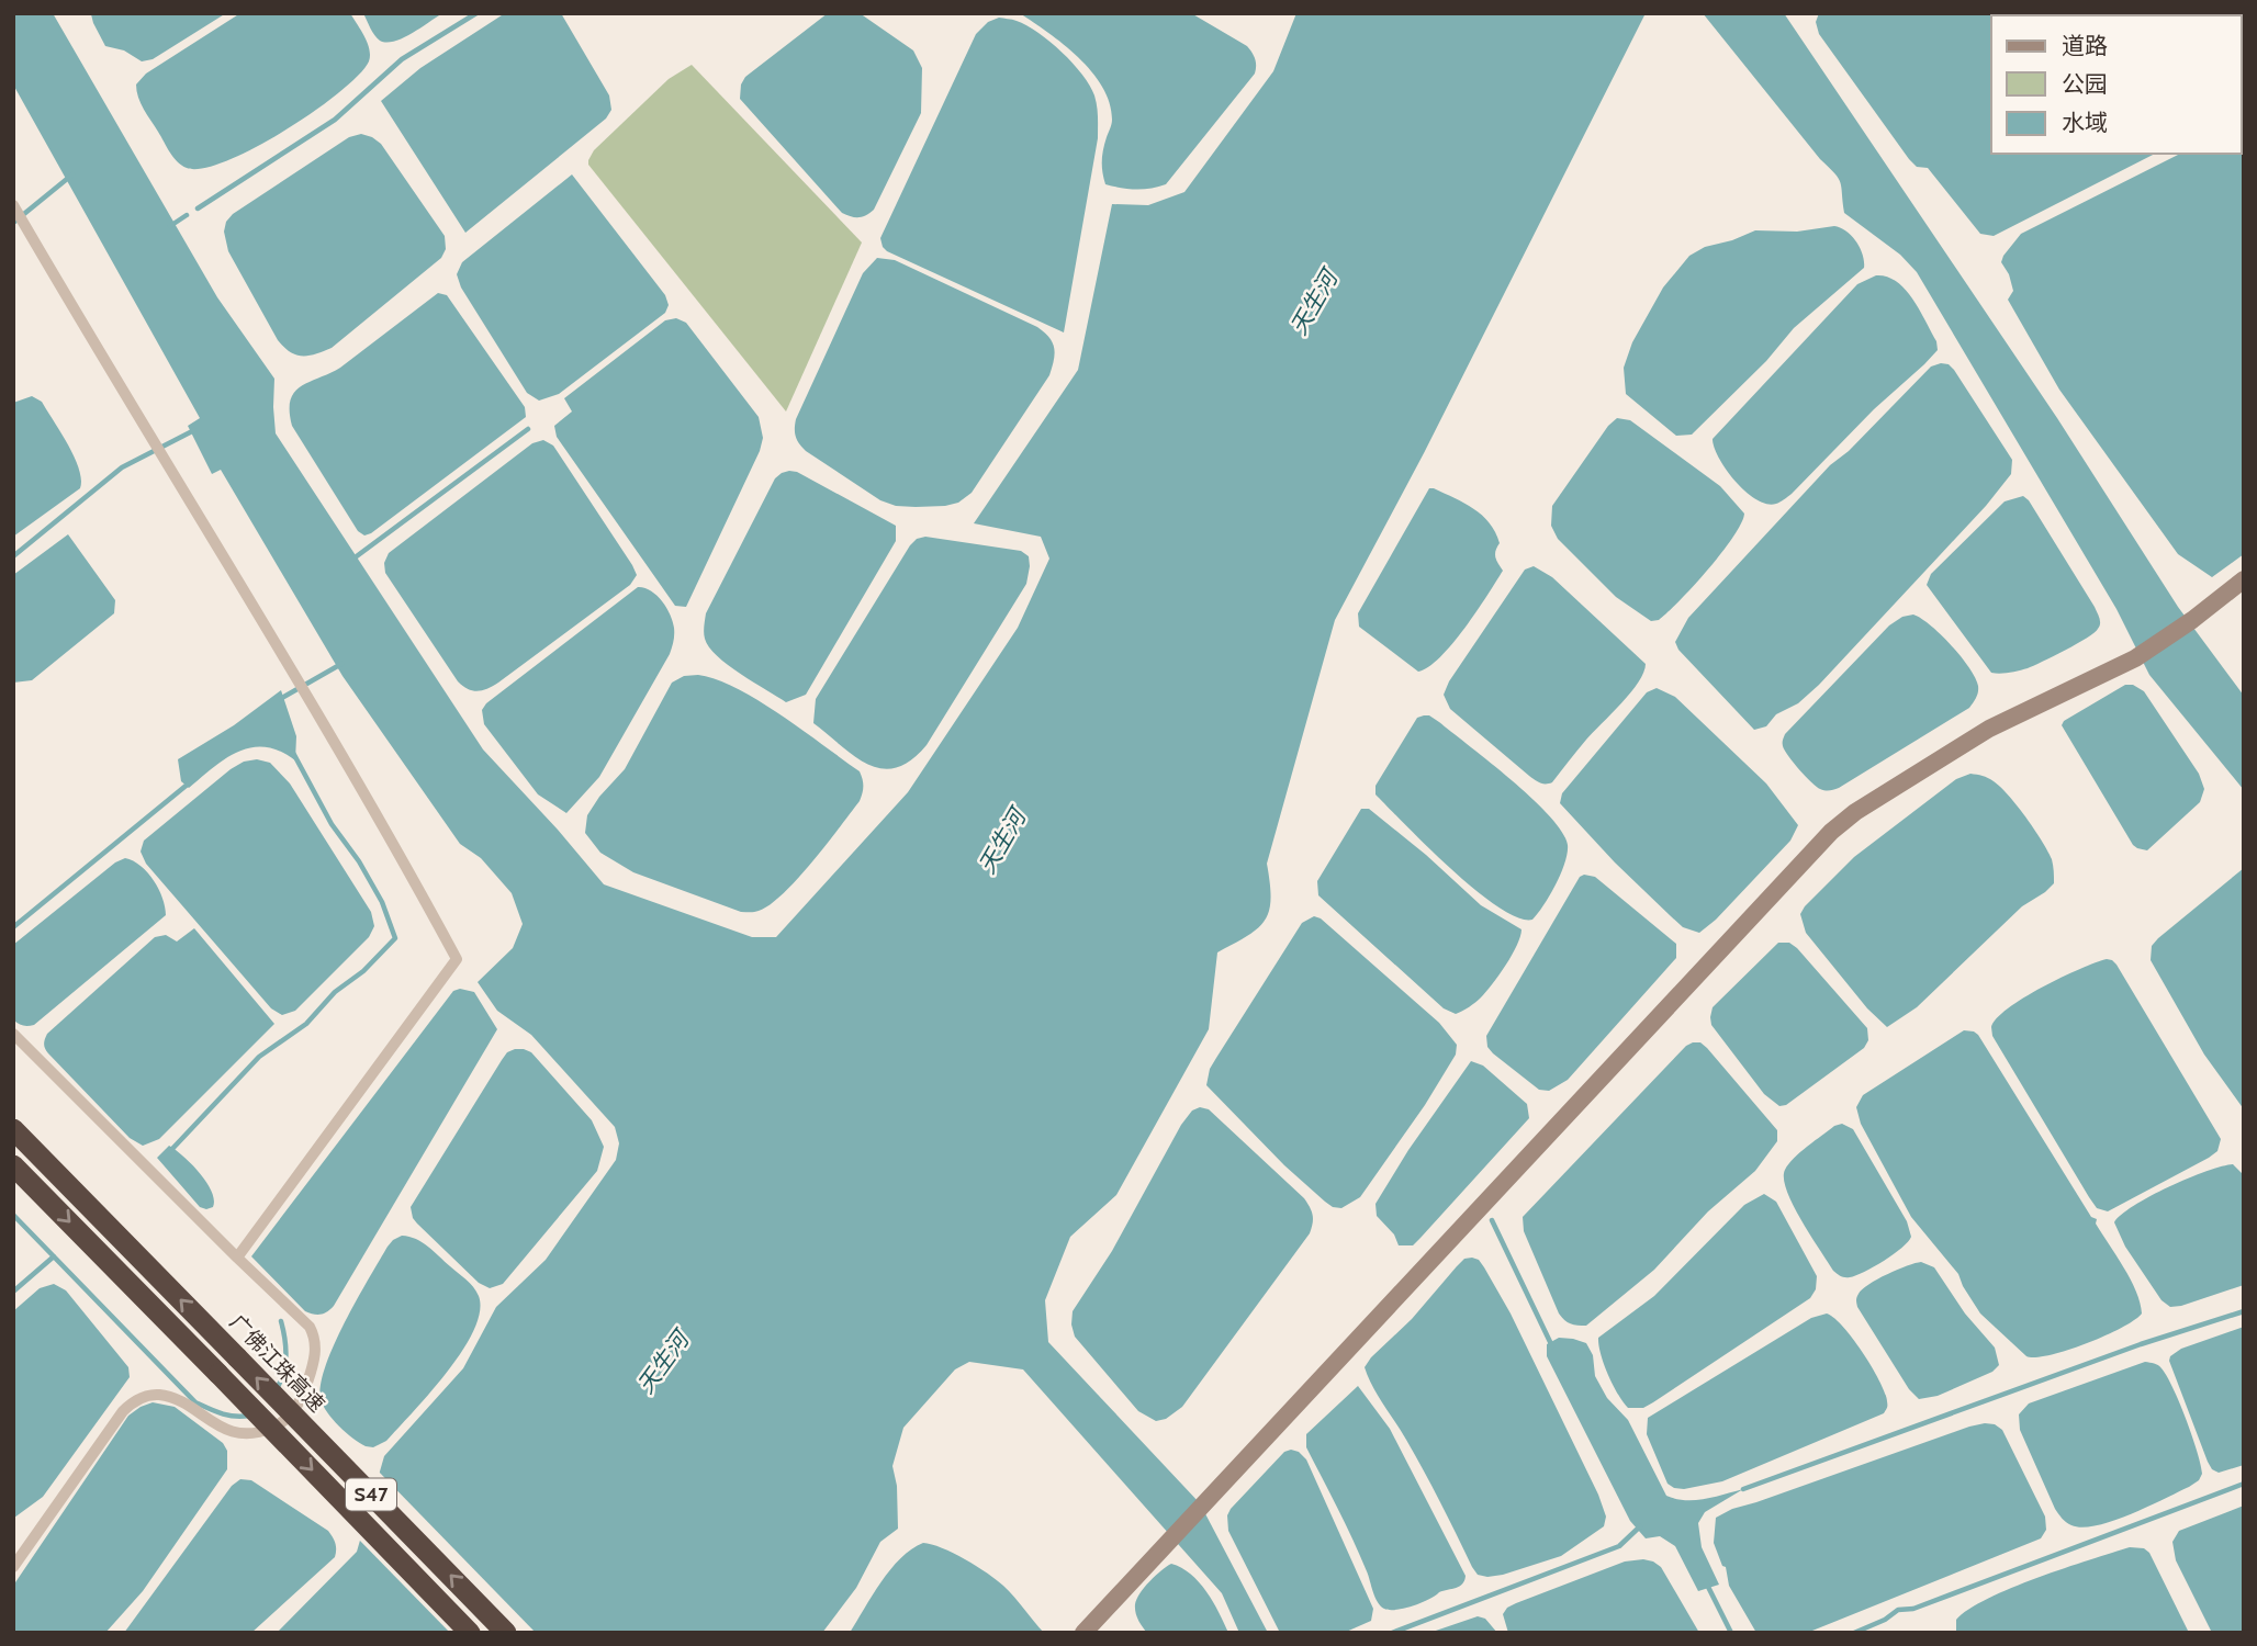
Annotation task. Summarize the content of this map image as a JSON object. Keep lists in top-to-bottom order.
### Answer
{
  "streets": {
    "highway": ["广佛江珠高速", "S47"]
  },
  "water": ["天生河"],
  "legend": ["道路", "公园", "水域"]
}
